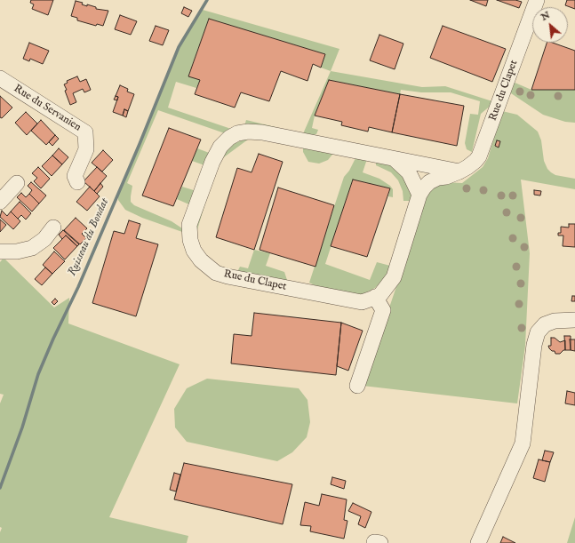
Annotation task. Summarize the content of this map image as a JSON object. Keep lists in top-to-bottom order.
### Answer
{
  "streets": {
    "street": ["Rue du Clapet", "Rue du Servanien"]
  },
  "water": ["Ruisseau du Bondat"],
  "north": "top left"
}
